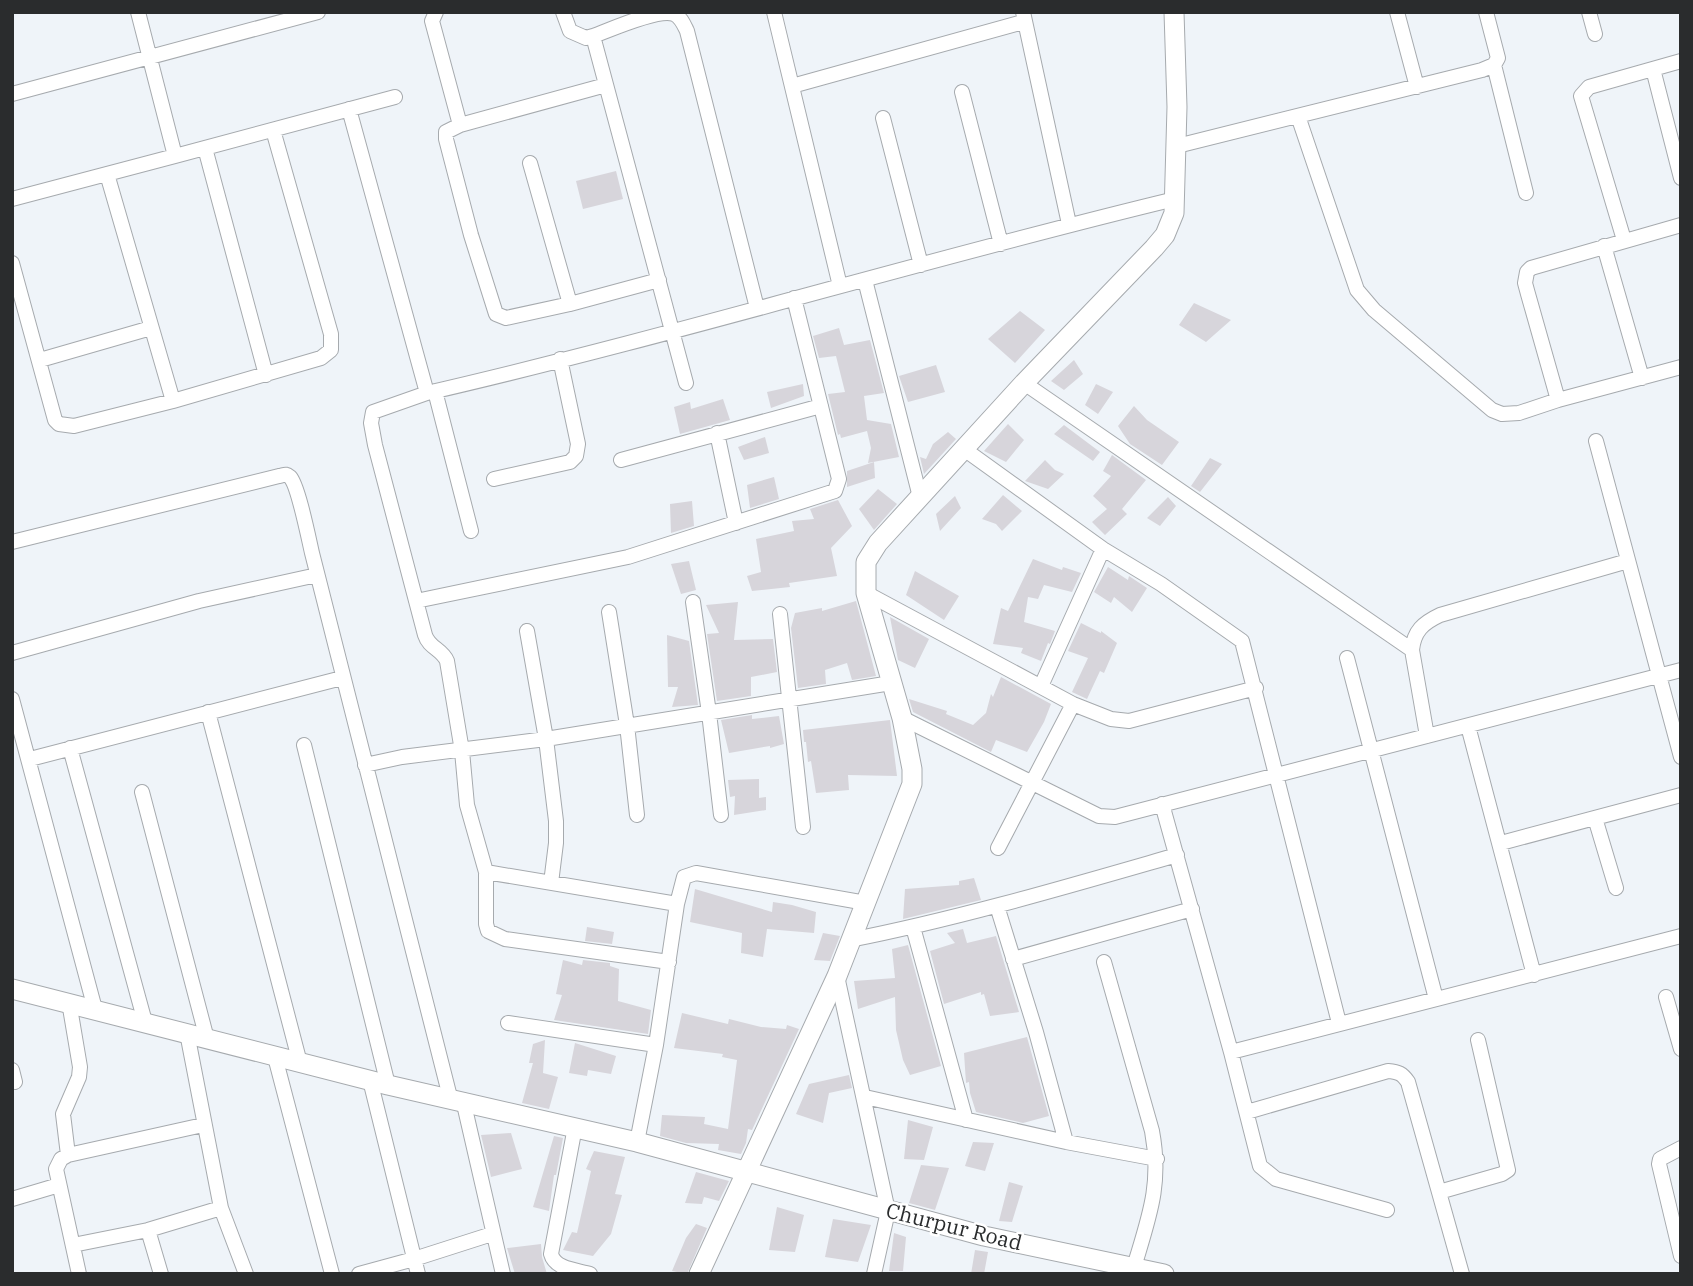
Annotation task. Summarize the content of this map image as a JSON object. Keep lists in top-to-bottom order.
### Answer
{
  "streets": {
    "street": ["Churpur Road"]
  }
}
